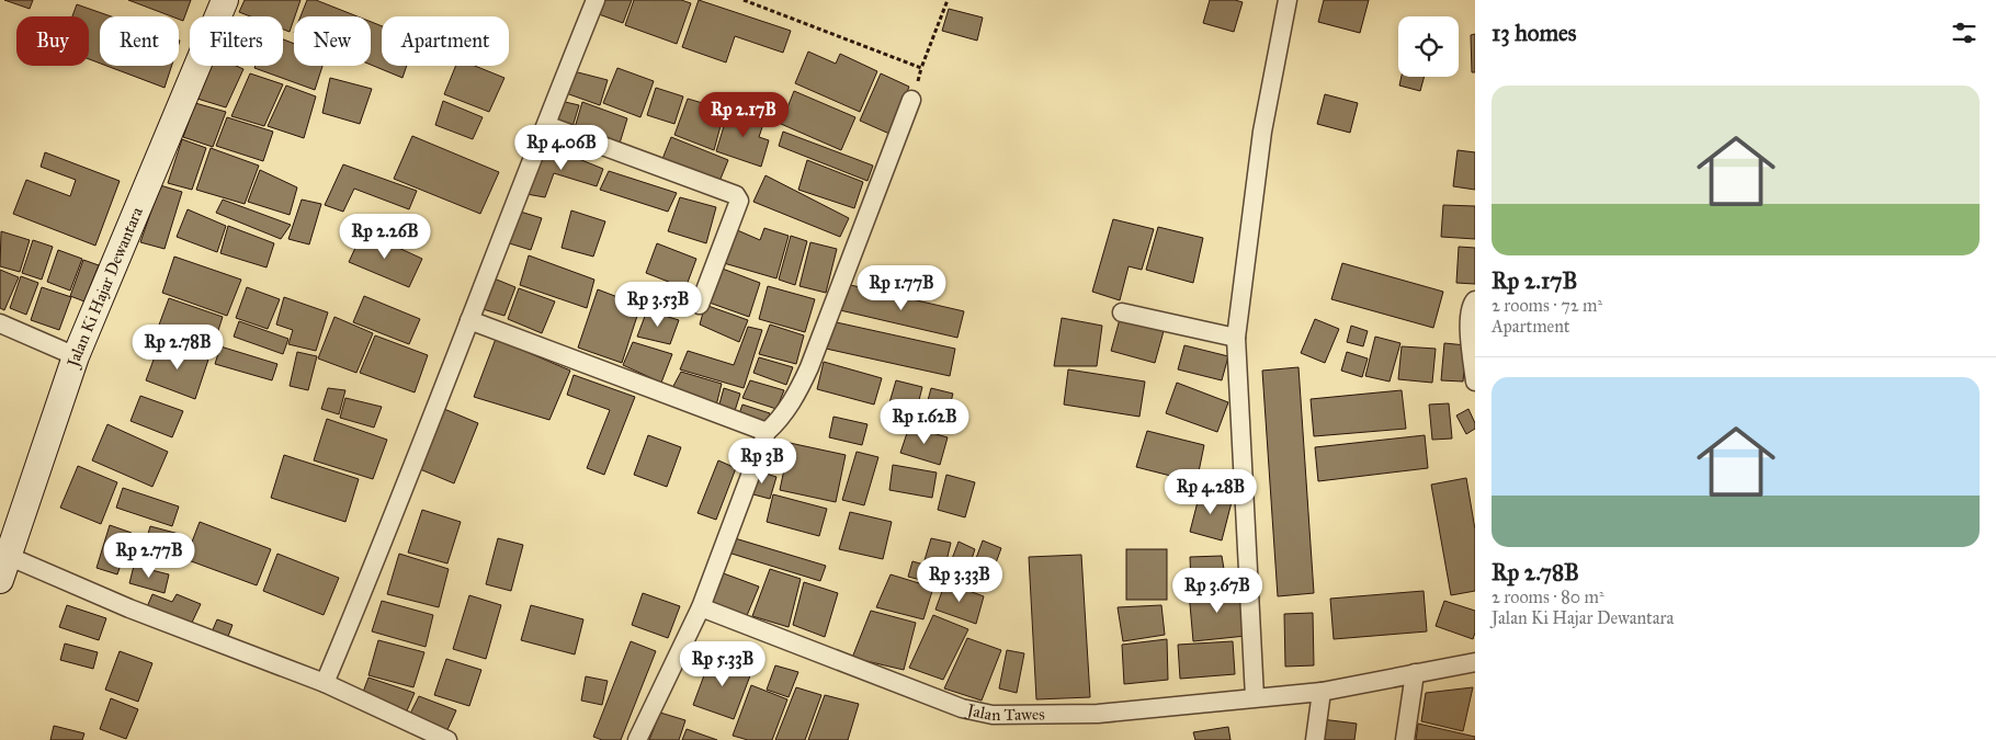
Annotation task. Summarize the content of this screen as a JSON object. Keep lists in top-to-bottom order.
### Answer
{
  "streets": {
    "main road": ["Jalan Ki Hajar Dewantara"],
    "street": ["Jalan Tawes"]
  },
  "page": {
    "heading": "13 homes",
    "chip": [
      "Buy",
      "Rent",
      "Filters",
      "New",
      "Apartment"
    ],
    "list": [
      {
        "name": "Rp 2.17B",
        "note": "2 rooms · 72 m² · Apartment"
      },
      {
        "name": "Rp 2.78B",
        "note": "2 rooms · 80 m² · Jalan Ki Hajar Dewantara"
      }
    ],
    "price": [
      "Rp 2.17B",
      "Rp 4.06B",
      "Rp 2.26B",
      "Rp 1.77B",
      "Rp 3.53B",
      "Rp 2.78B",
      "Rp 1.62B",
      "Rp 3B",
      "Rp 4.28B",
      "Rp 2.77B",
      "Rp 3.33B",
      "Rp 3.67B",
      "Rp 5.33B"
    ]
  }
}
